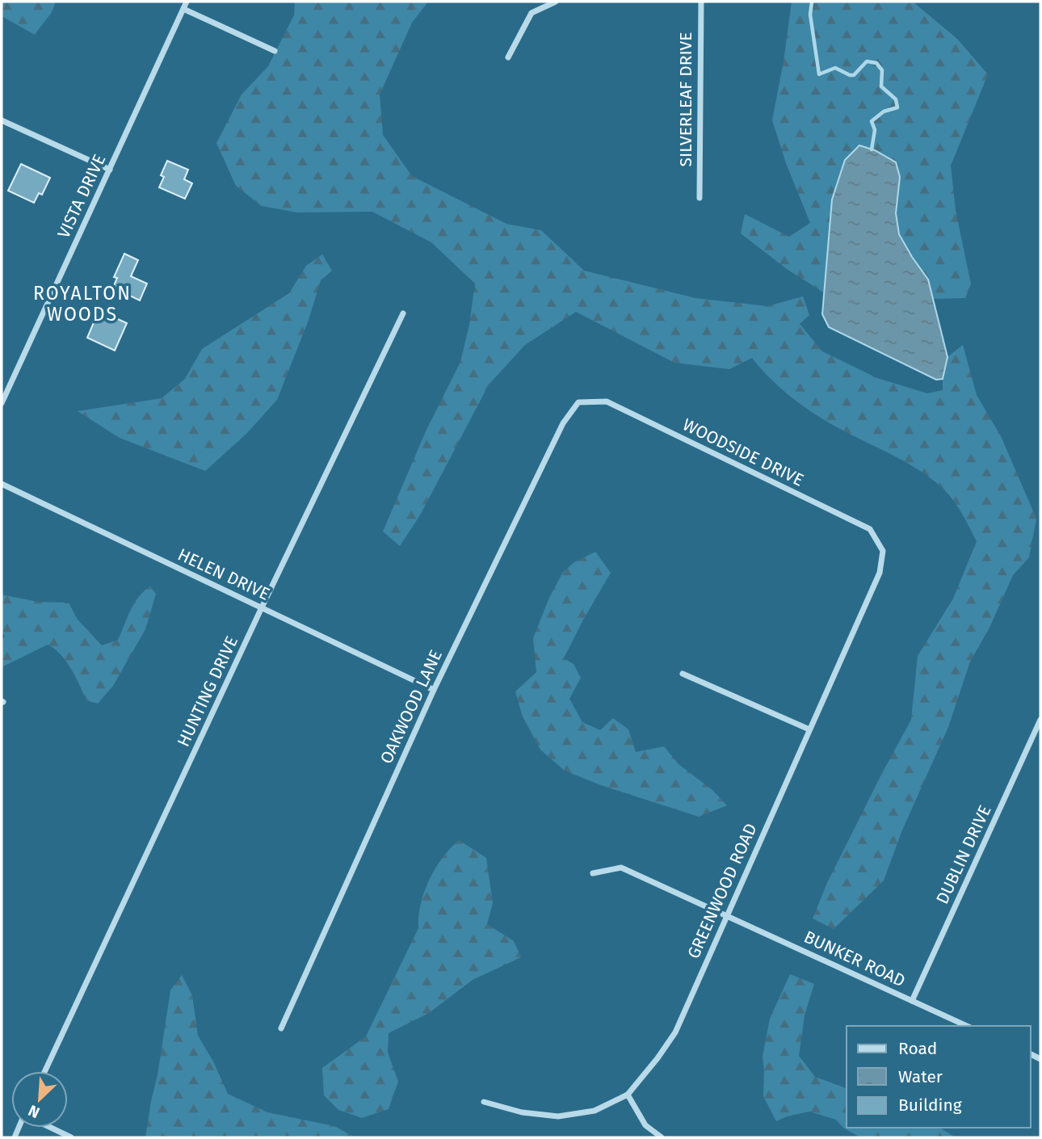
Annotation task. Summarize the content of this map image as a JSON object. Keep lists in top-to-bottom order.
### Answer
{
  "streets": {
    "street": [
      "SILVERLEAF DRIVE",
      "VISTA DRIVE",
      "WOODSIDE DRIVE",
      "HELEN DRIVE",
      "HUNTING DRIVE",
      "OAKWOOD LANE",
      "DUBLIN DRIVE",
      "GREENWOOD ROAD",
      "BUNKER ROAD"
    ]
  },
  "crossings": [
    ["WOODSIDE DRIVE", "OAKWOOD LANE"],
    ["WOODSIDE DRIVE", "GREENWOOD ROAD"],
    ["HELEN DRIVE", "HUNTING DRIVE"],
    ["HELEN DRIVE", "OAKWOOD LANE"],
    ["DUBLIN DRIVE", "BUNKER ROAD"],
    ["GREENWOOD ROAD", "BUNKER ROAD"]
  ],
  "districts": ["ROYALTON WOODS"],
  "legend": ["Road", "Water", "Building"],
  "north": "bottom left"
}
